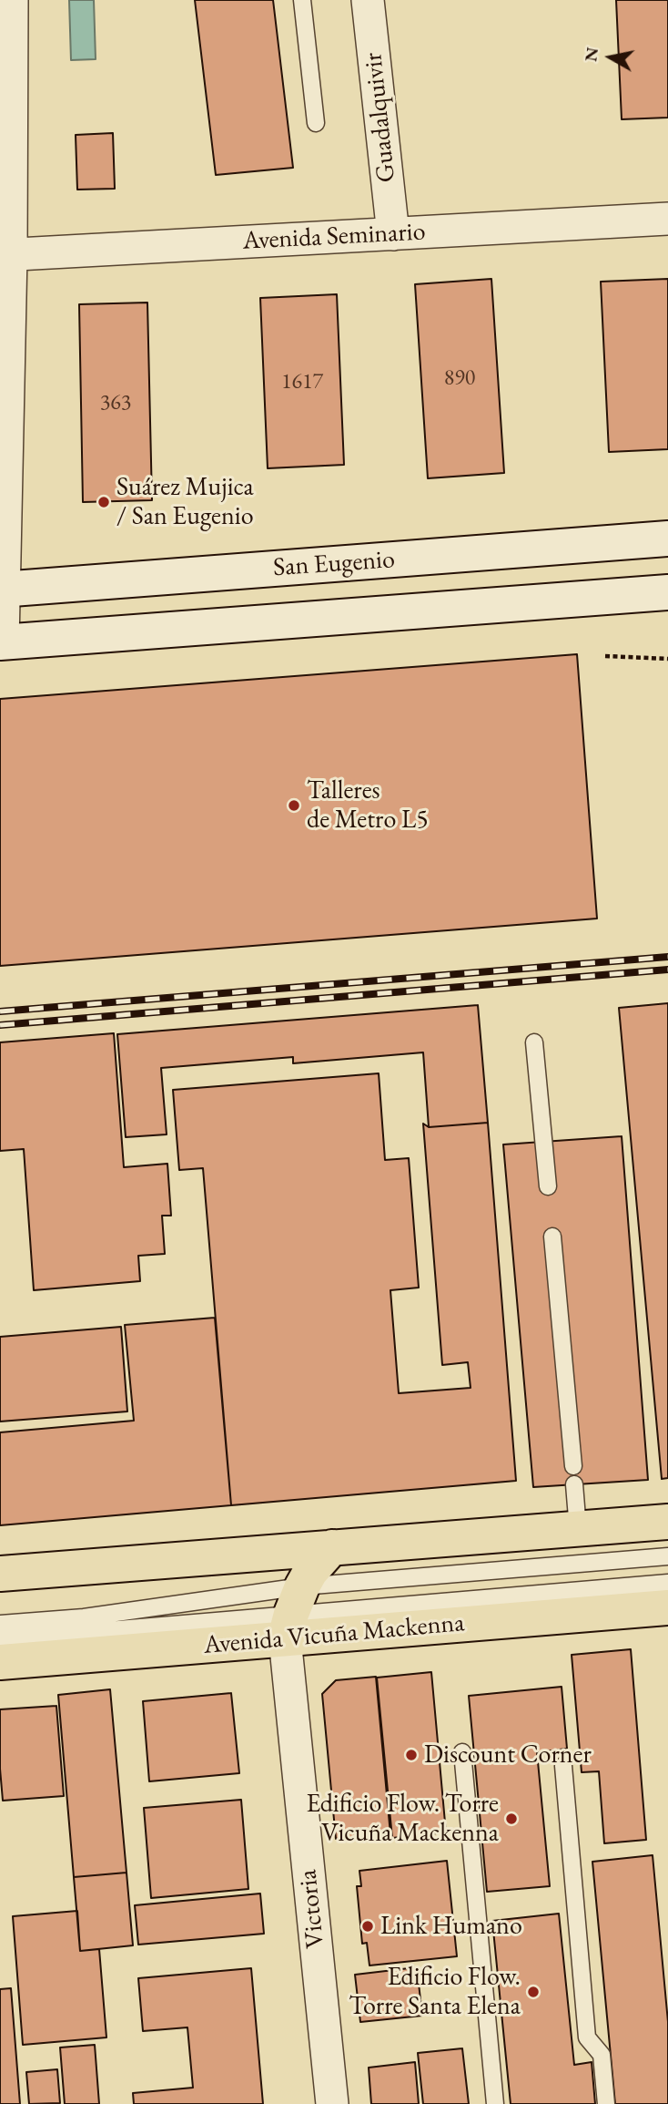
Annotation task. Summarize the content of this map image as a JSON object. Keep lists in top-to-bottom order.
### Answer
{
  "streets": {
    "main road": ["San Eugenio", "Avenida Vicuña Mackenna"],
    "street": ["Guadalquivir", "Avenida Seminario", "Victoria"]
  },
  "crossings": [
    ["Guadalquivir", "Avenida Seminario"],
    ["Avenida Vicuña Mackenna", "Victoria"]
  ],
  "places": [
    "Suárez Mujica / San Eugenio",
    "Talleres de Metro L5",
    "Discount Corner",
    "Edificio Flow. Torre Vicuña Mackenna",
    "Link Humano",
    "Edificio Flow. Torre Santa Elena"
  ],
  "house_numbers": ["890", "1617", "363"],
  "north": "left"
}
